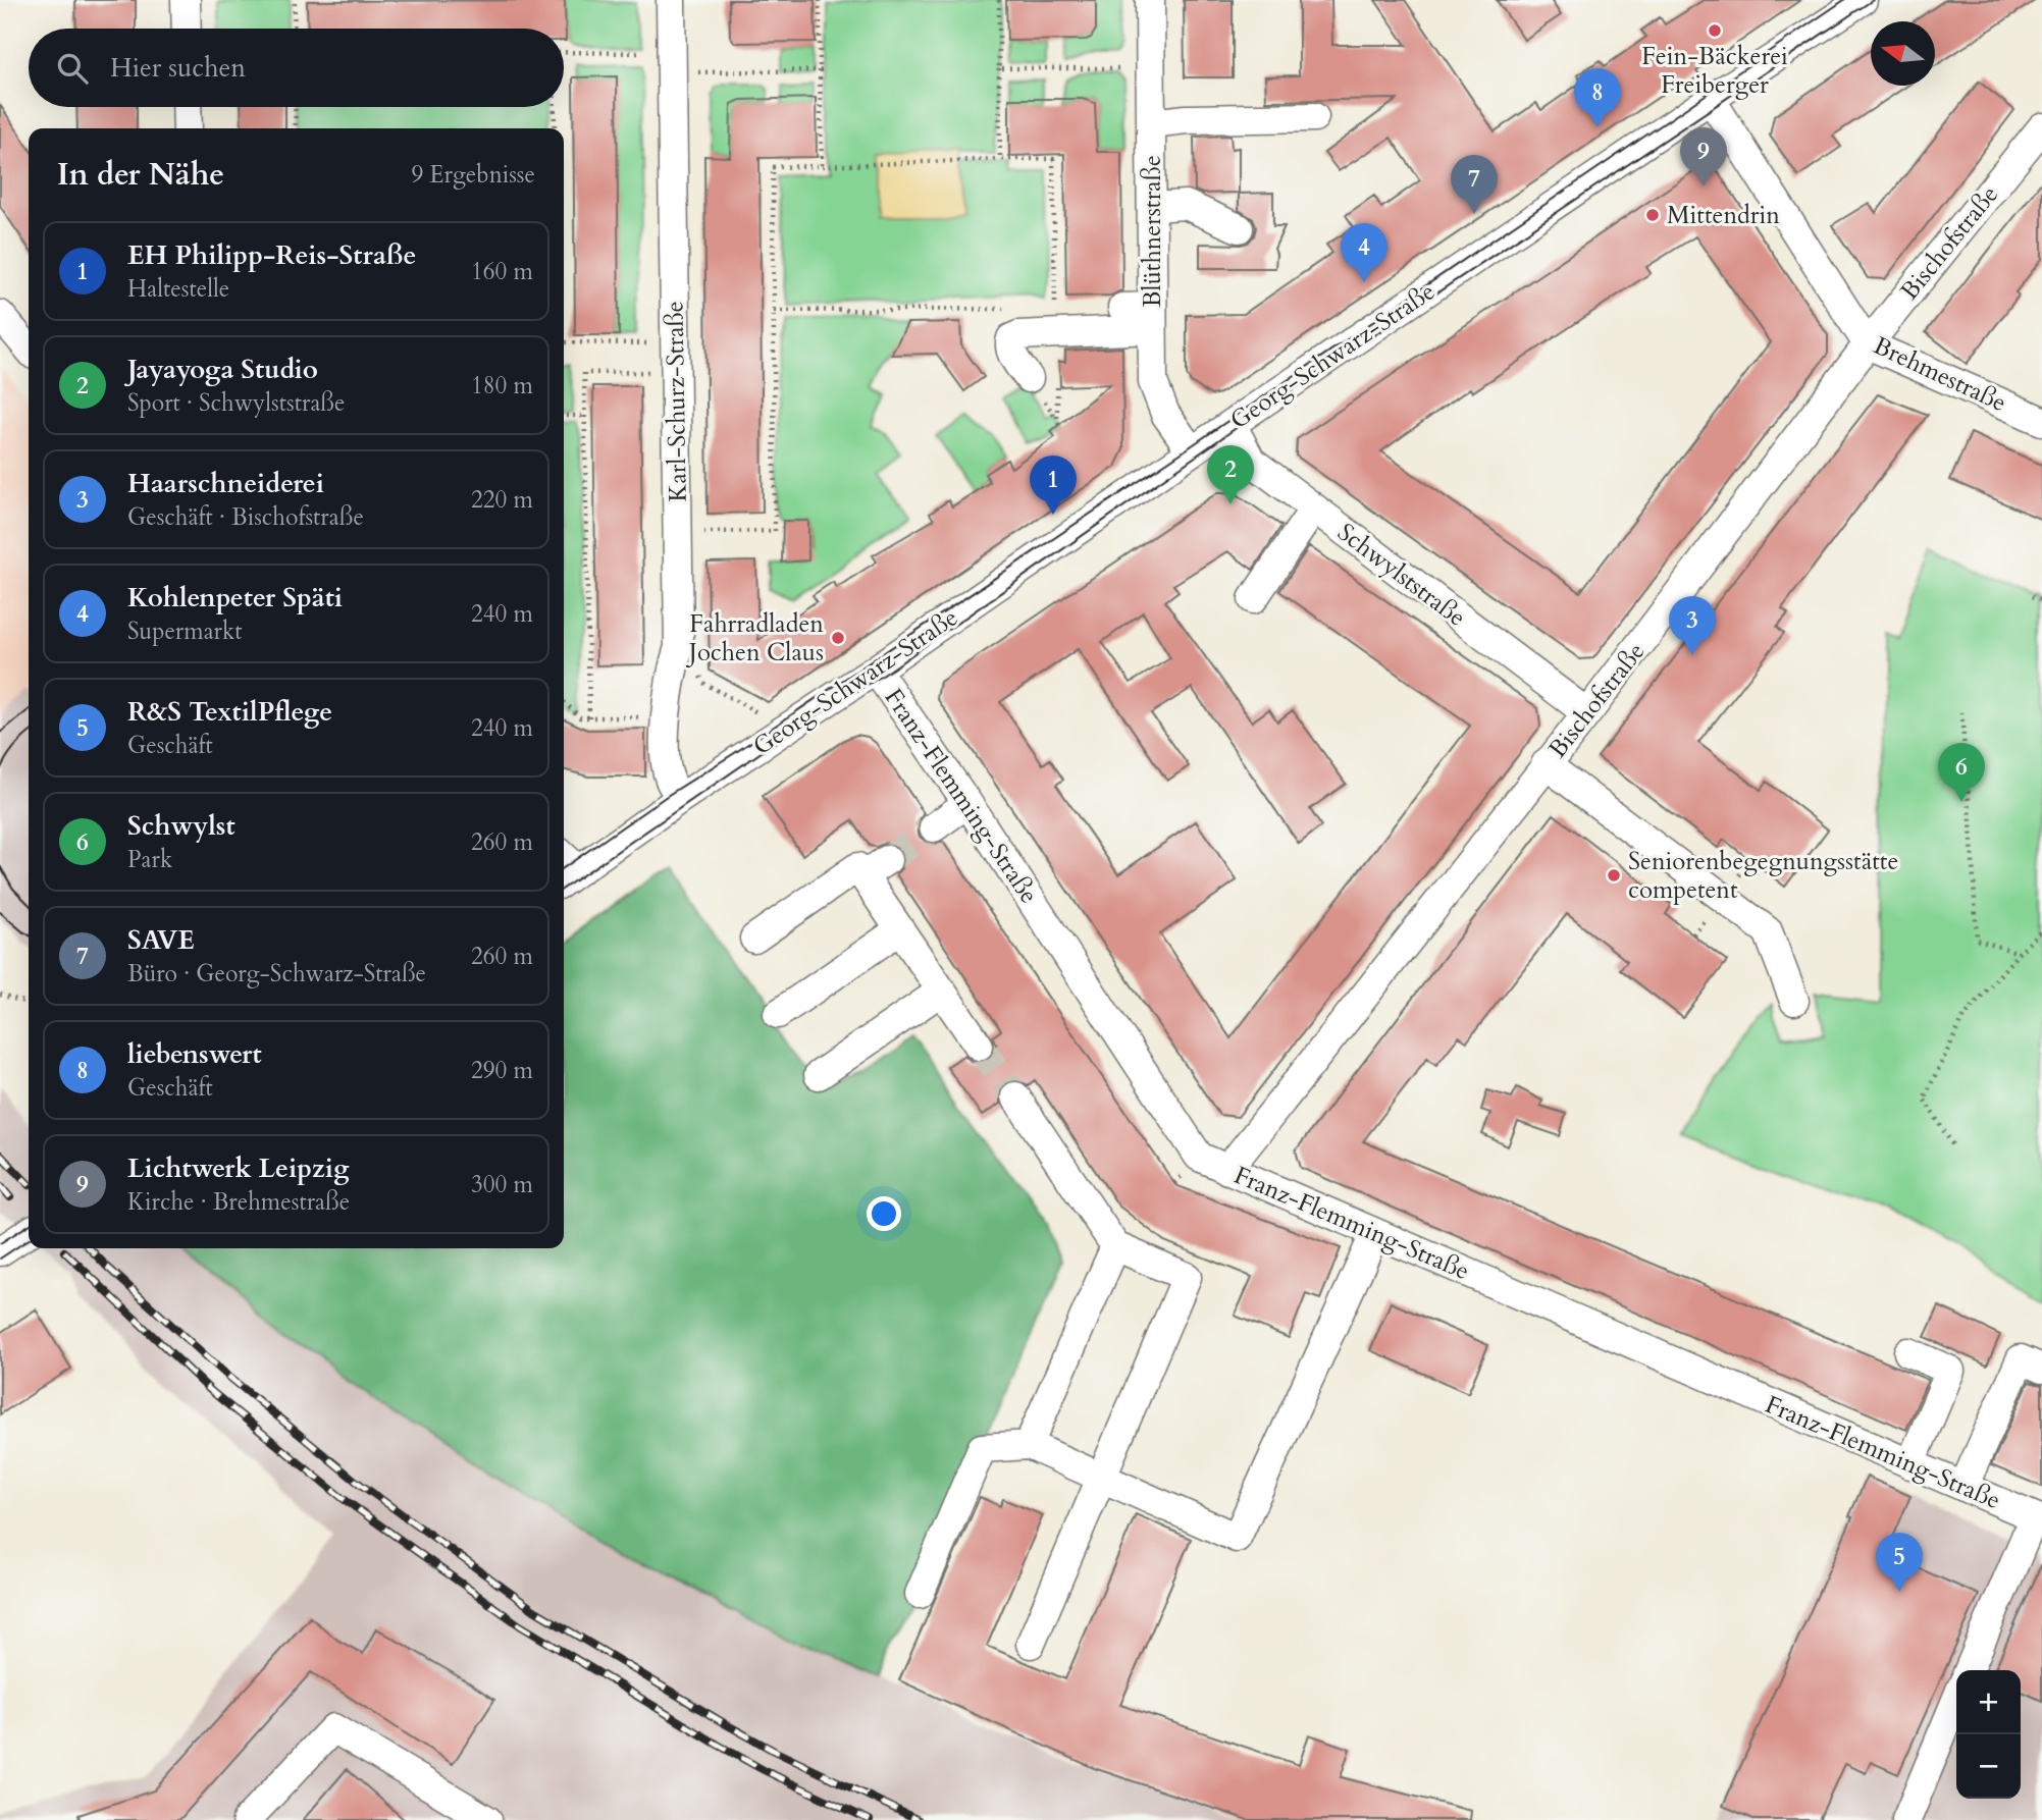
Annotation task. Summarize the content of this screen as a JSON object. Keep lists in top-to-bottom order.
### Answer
{
  "streets": {
    "street": [
      "Blüthnerstraße",
      "Bischofstraße",
      "Georg-Schwarz-Straße",
      "Brehmestraße",
      "Karl-Schurz-Straße",
      "Schwylststraße",
      "Franz-Flemming-Straße"
    ]
  },
  "crossings": [
    ["Blüthnerstraße", "Georg-Schwarz-Straße"],
    ["Bischofstraße", "Brehmestraße"],
    ["Bischofstraße", "Schwylststraße"],
    ["Bischofstraße", "Franz-Flemming-Straße"],
    ["Georg-Schwarz-Straße", "Brehmestraße"],
    ["Georg-Schwarz-Straße", "Karl-Schurz-Straße"],
    ["Georg-Schwarz-Straße", "Schwylststraße"],
    ["Georg-Schwarz-Straße", "Franz-Flemming-Straße"]
  ],
  "places": [
    "Fein-Bäckerei Freiberger",
    "Mittendrin",
    "Fahrradladen Jochen Claus",
    "Seniorenbegegnungsstätte competent"
  ],
  "north": "left",
  "page": {
    "search": "Hier suchen",
    "pins": [
      "8",
      "9",
      "7",
      "4",
      "2",
      "1",
      "3",
      "6",
      "5"
    ],
    "heading": ["In der Nähe", "9 Ergebnisse"],
    "list": [
      {
        "mark": "1",
        "name": "EH Philipp-Reis-Straße",
        "note": "Haltestelle",
        "value": "160 m"
      },
      {
        "mark": "2",
        "name": "Jayayoga Studio",
        "note": "Sport · Schwylststraße",
        "value": "180 m"
      },
      {
        "mark": "3",
        "name": "Haarschneiderei",
        "note": "Geschäft · Bischofstraße",
        "value": "220 m"
      },
      {
        "mark": "4",
        "name": "Kohlenpeter Späti",
        "note": "Supermarkt",
        "value": "240 m"
      },
      {
        "mark": "5",
        "name": "R&S TextilPflege",
        "note": "Geschäft",
        "value": "240 m"
      },
      {
        "mark": "6",
        "name": "Schwylst",
        "note": "Park",
        "value": "260 m"
      },
      {
        "mark": "7",
        "name": "SAVE",
        "note": "Büro · Georg-Schwarz-Straße",
        "value": "260 m"
      },
      {
        "mark": "8",
        "name": "liebenswert",
        "note": "Geschäft",
        "value": "290 m"
      },
      {
        "mark": "9",
        "name": "Lichtwerk Leipzig",
        "note": "Kirche · Brehmestraße",
        "value": "300 m"
      }
    ],
    "map_buttons": ["+", "−"]
  }
}
